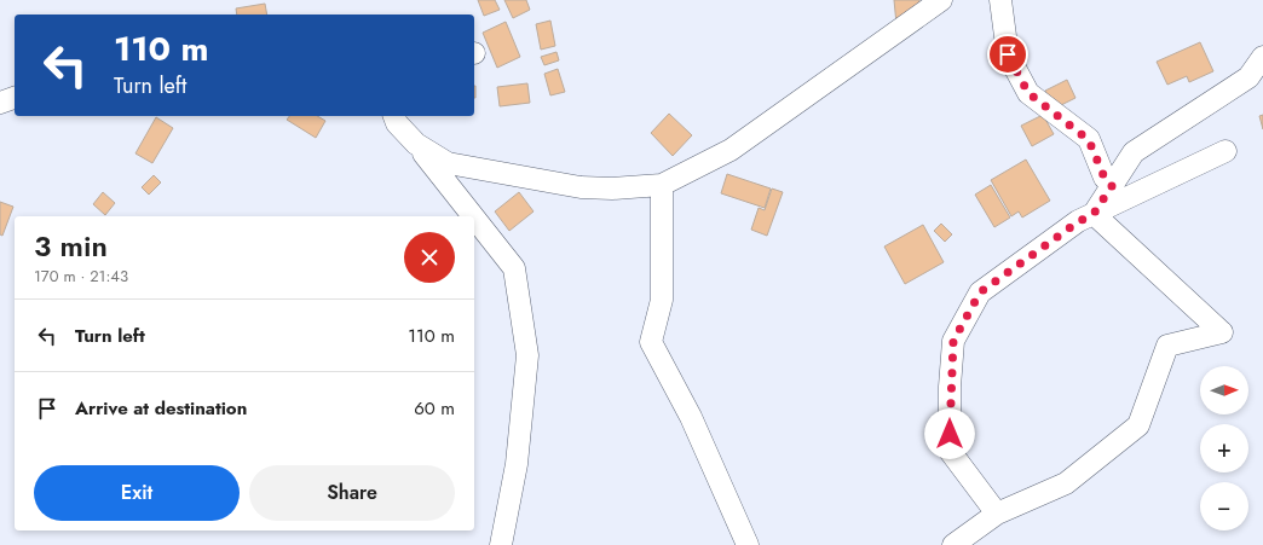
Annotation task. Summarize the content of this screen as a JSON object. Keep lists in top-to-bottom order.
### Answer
{
  "north": "right",
  "page": {
    "turn": ["110 m", "Turn left"],
    "heading": ["3 min", "170 m · 21:43"],
    "list": [
      {
        "name": "Turn left",
        "value": "110 m"
      },
      {
        "name": "Arrive at destination",
        "value": "60 m"
      }
    ],
    "map_buttons": ["+", "−"],
    "buttons": ["Exit", "Share"]
  }
}
